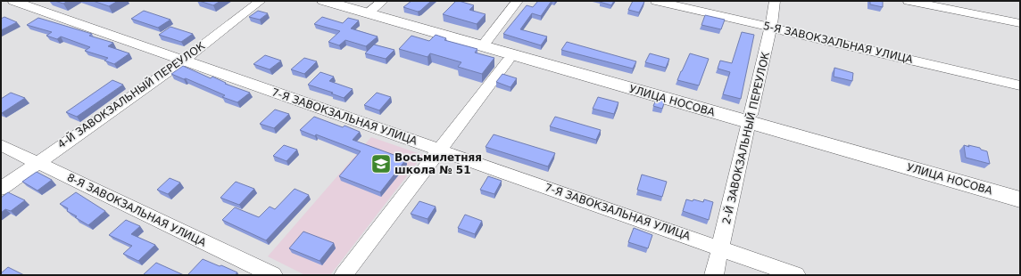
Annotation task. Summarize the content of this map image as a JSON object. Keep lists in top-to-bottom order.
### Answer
{
  "streets": {
    "main road": ["УЛИЦА НОСОВА"],
    "street": [
      "5-Я ЗАВОКЗАЛЬНАЯ УЛИЦА",
      "4-Й ЗАВОКЗАЛЬНЫЙ ПЕРЕУЛОК",
      "7-Я ЗАВОКЗАЛЬНАЯ УЛИЦА",
      "2-Й ЗАВОКЗАЛЬНЫЙ ПЕРЕУЛОК",
      "8-Я ЗАВОКЗАЛЬНАЯ УЛИЦА"
    ]
  },
  "crossings": [
    ["5-Я ЗАВОКЗАЛЬНАЯ УЛИЦА", "2-Й ЗАВОКЗАЛЬНЫЙ ПЕРЕУЛОК"],
    ["4-Й ЗАВОКЗАЛЬНЫЙ ПЕРЕУЛОК", "7-Я ЗАВОКЗАЛЬНАЯ УЛИЦА"],
    ["4-Й ЗАВОКЗАЛЬНЫЙ ПЕРЕУЛОК", "8-Я ЗАВОКЗАЛЬНАЯ УЛИЦА"],
    ["УЛИЦА НОСОВА", "2-Й ЗАВОКЗАЛЬНЫЙ ПЕРЕУЛОК"],
    ["7-Я ЗАВОКЗАЛЬНАЯ УЛИЦА", "2-Й ЗАВОКЗАЛЬНЫЙ ПЕРЕУЛОК"]
  ],
  "places": {
    "school or university": ["Восьмилетняя школа № 51"]
  }
}
